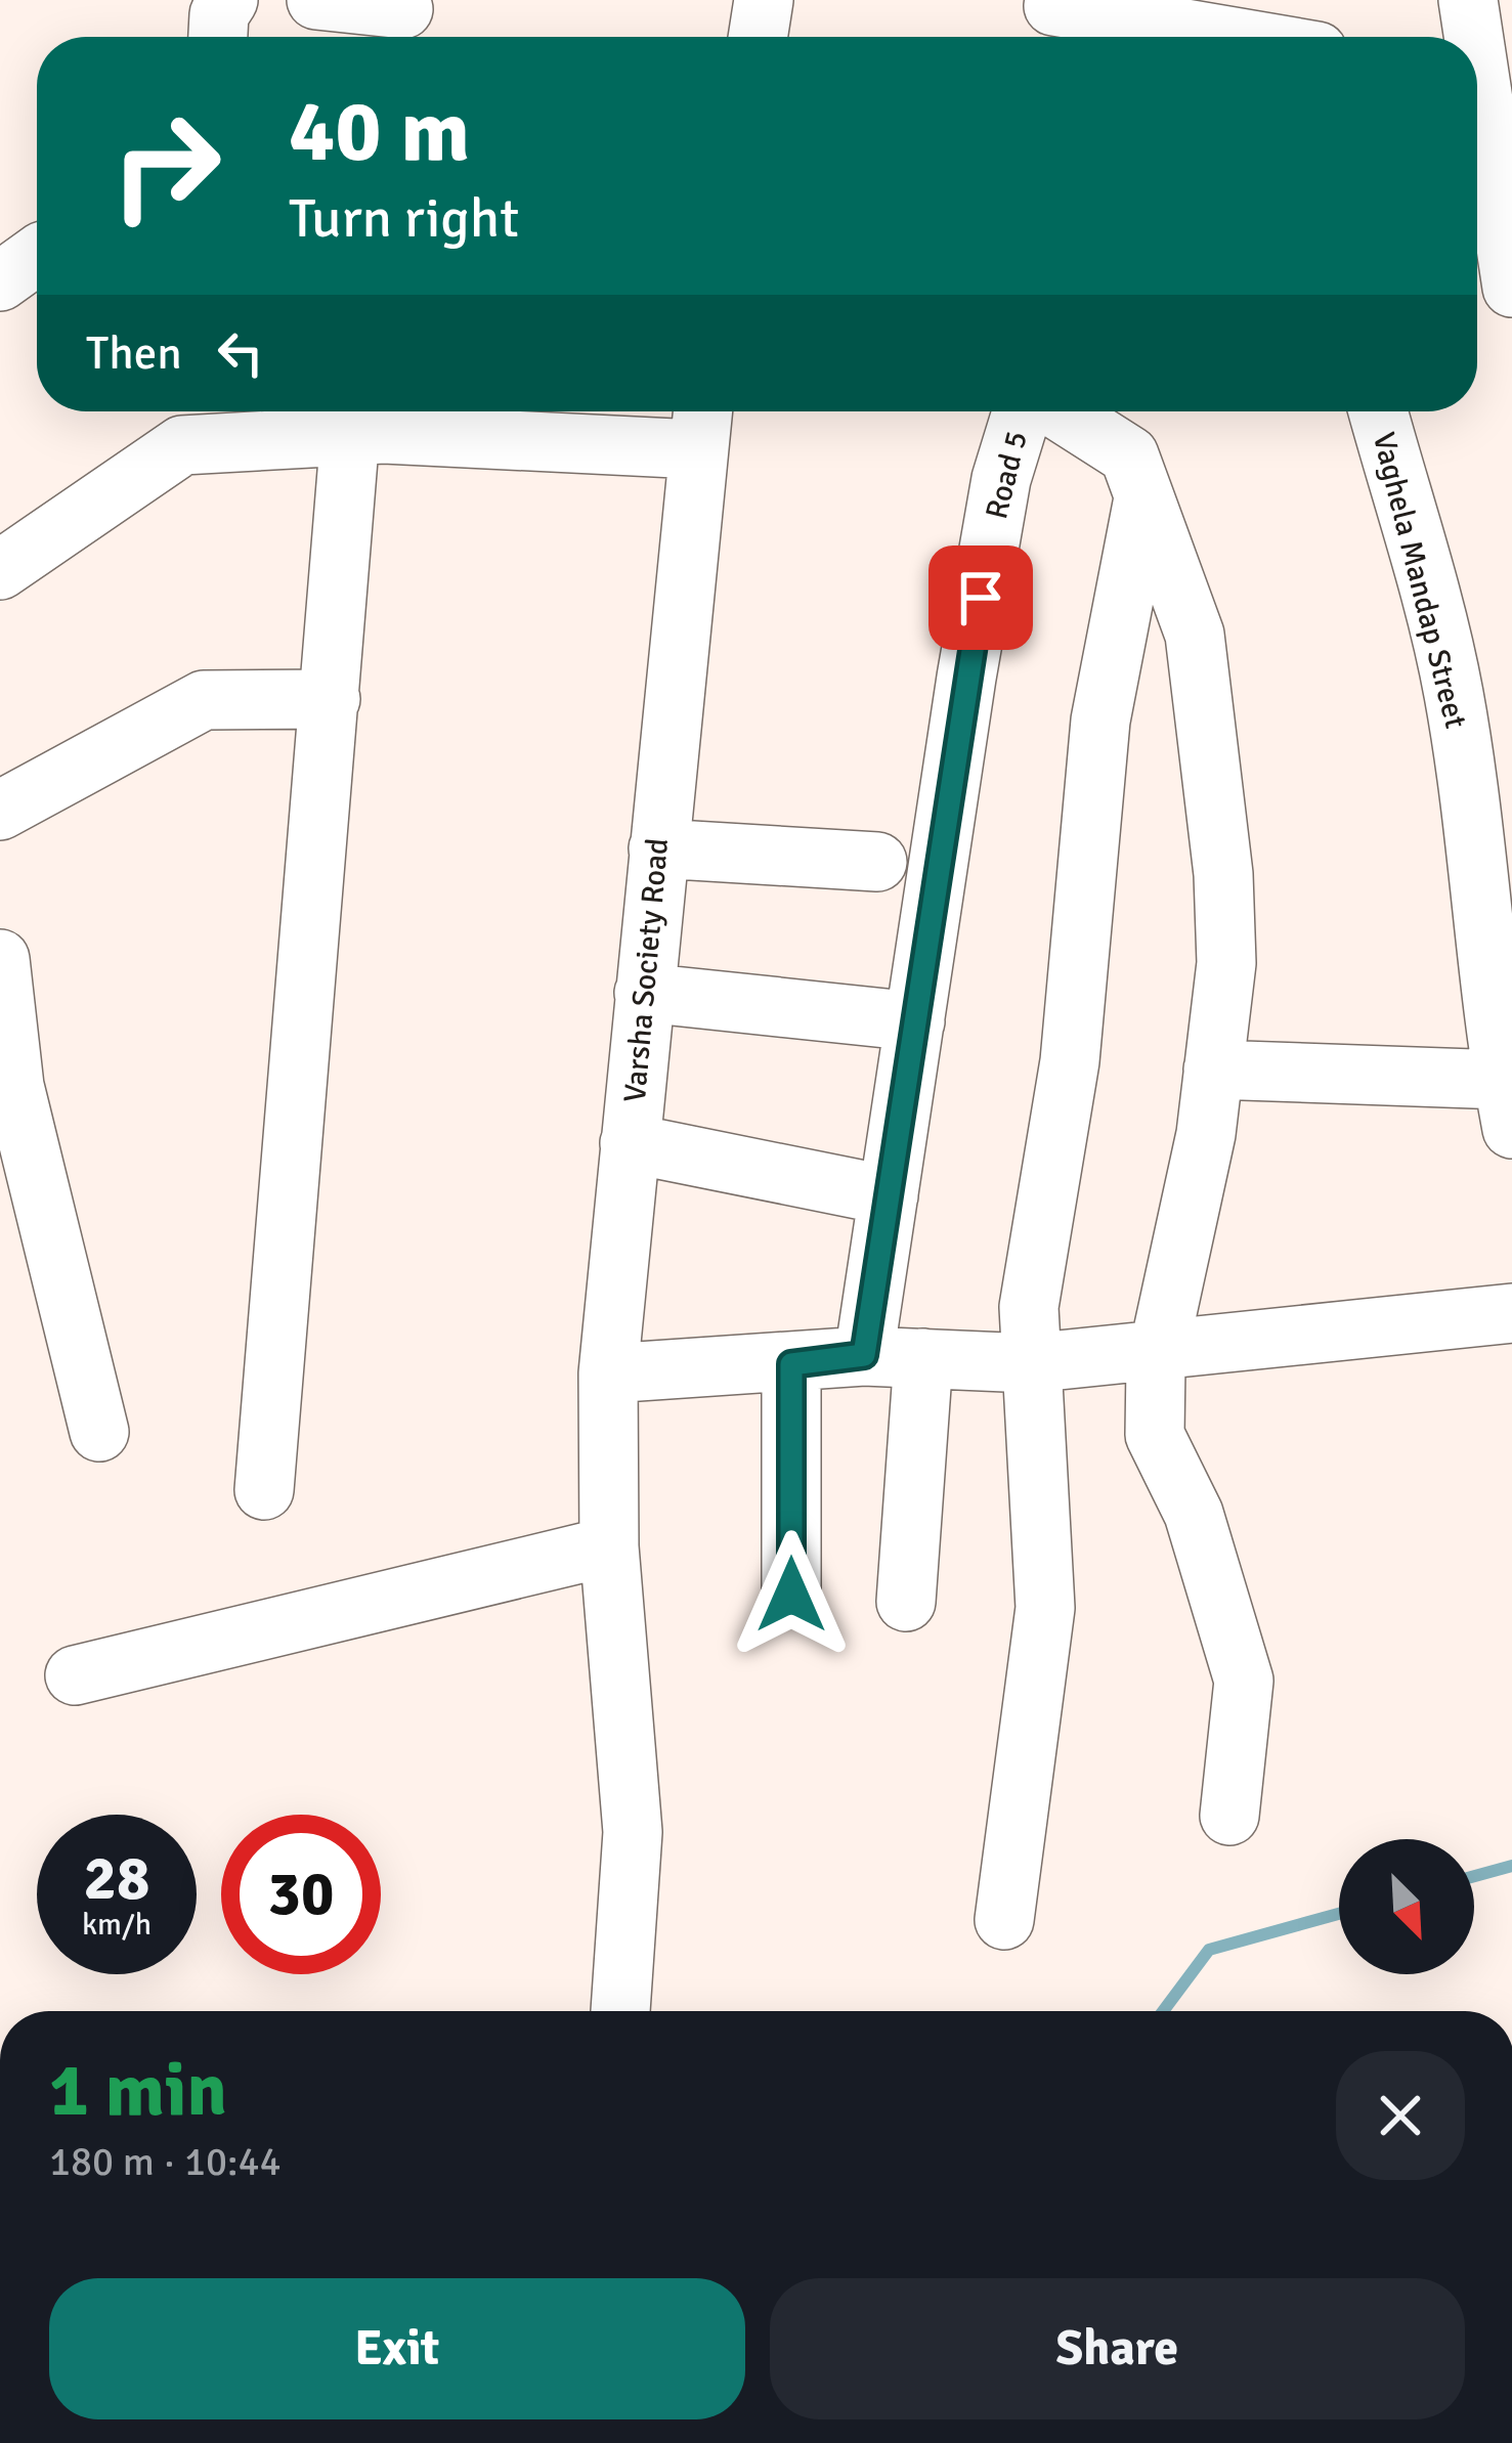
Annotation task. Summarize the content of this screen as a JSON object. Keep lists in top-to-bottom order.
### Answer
{
  "streets": {
    "street": ["Road 5", "Vaghela Mandap Street", "Varsha Society Road"]
  },
  "north": "bottom right",
  "page": {
    "turn": ["40 m", "Turn right"],
    "then": "Then",
    "speed": "28 km/h",
    "limit": "30",
    "heading": ["1 min", "180 m · 10:44"],
    "buttons": ["Exit", "Share"]
  }
}
